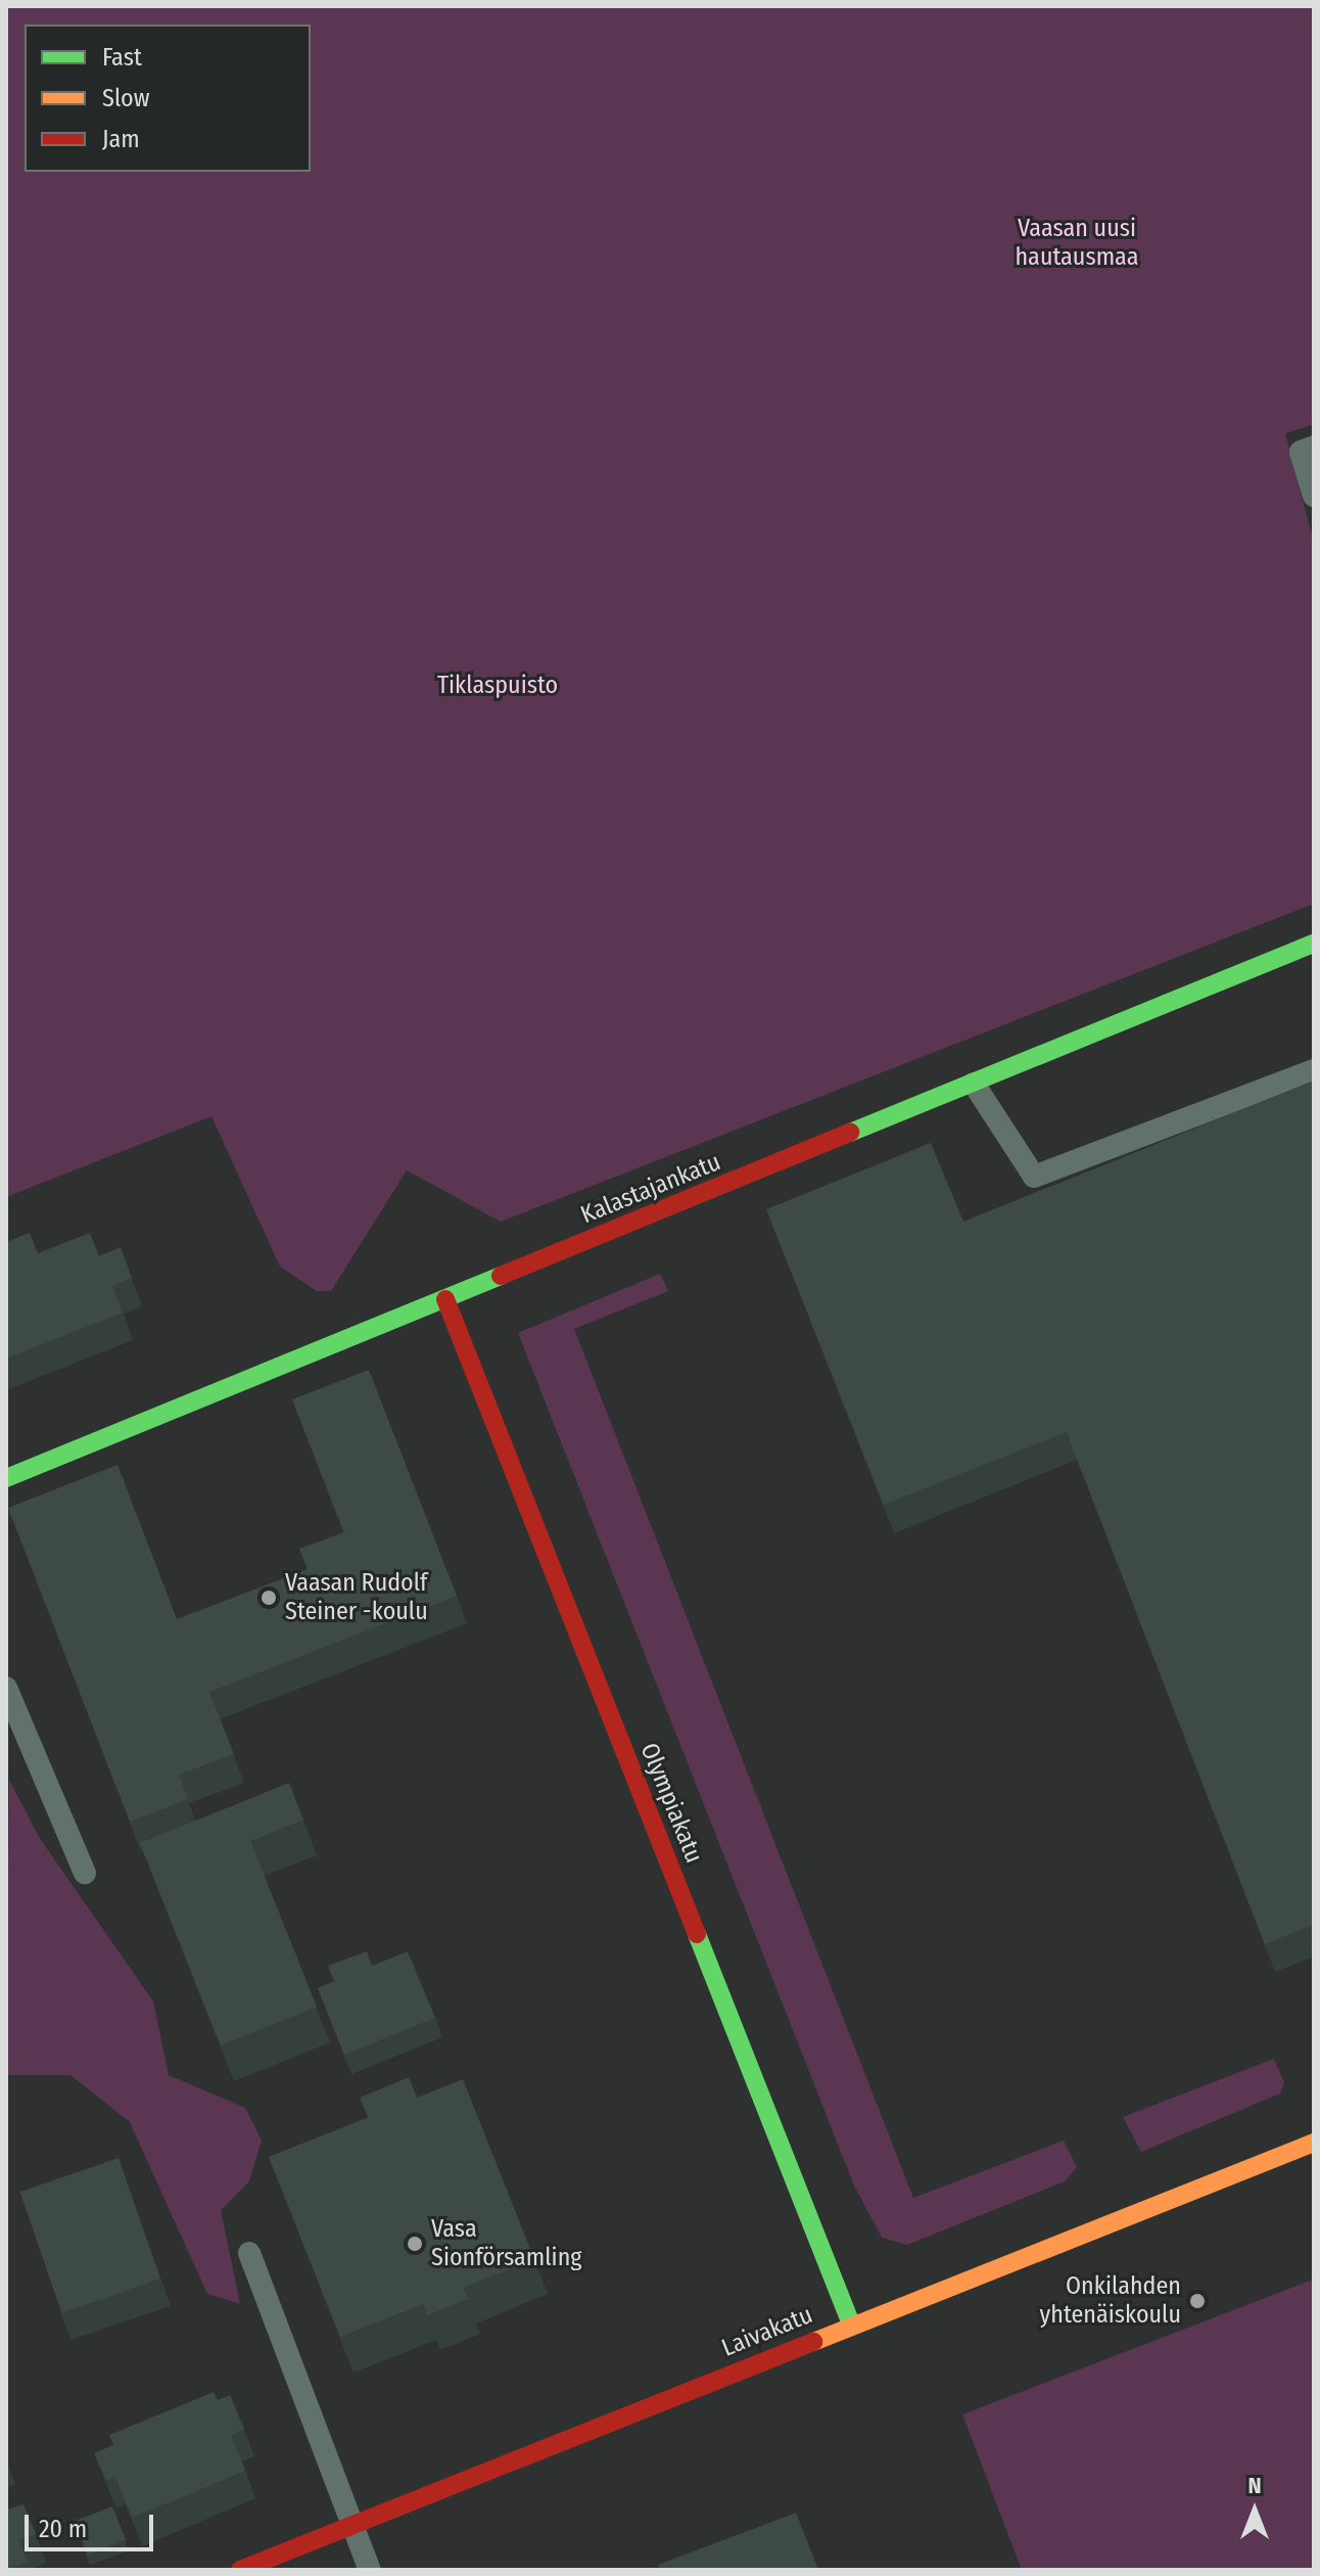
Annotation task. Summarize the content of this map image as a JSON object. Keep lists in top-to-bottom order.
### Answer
{
  "streets": {
    "street": ["Kalastajankatu", "Olympiakatu", "Laivakatu"]
  },
  "crossings": [
    ["Kalastajankatu", "Olympiakatu"],
    ["Olympiakatu", "Laivakatu"]
  ],
  "parks": ["Vaasan uusi hautausmaa", "Tiklaspuisto"],
  "places": ["Vaasan Rudolf Steiner -koulu", "Vasa Sionförsamling", "Onkilahden yhtenäiskoulu"],
  "legend": ["Fast", "Slow", "Jam"],
  "scale_bar": "20 m",
  "north": "top"
}
